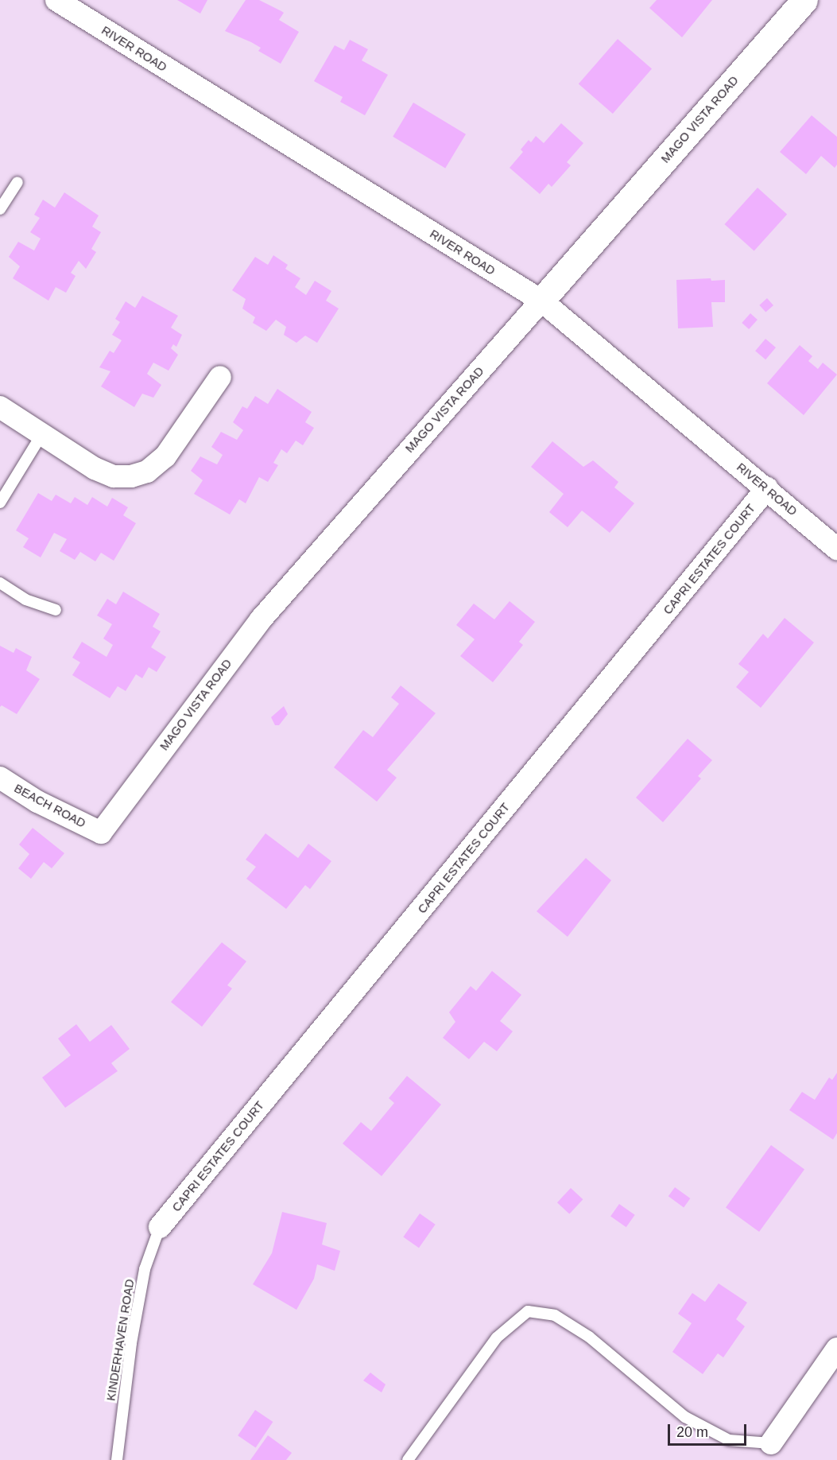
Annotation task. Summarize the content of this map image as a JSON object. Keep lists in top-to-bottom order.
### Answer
{
  "streets": {
    "street": [
      "RIVER ROAD",
      "MAGO VISTA ROAD",
      "CAPRI ESTATES COURT",
      "BEACH ROAD"
    ],
    "lane": ["KINDERHAVEN ROAD"]
  },
  "crossings": [
    ["RIVER ROAD", "MAGO VISTA ROAD"],
    ["RIVER ROAD", "CAPRI ESTATES COURT"],
    ["MAGO VISTA ROAD", "BEACH ROAD"],
    ["CAPRI ESTATES COURT", "KINDERHAVEN ROAD"]
  ],
  "scale_bar": "20 m"
}
